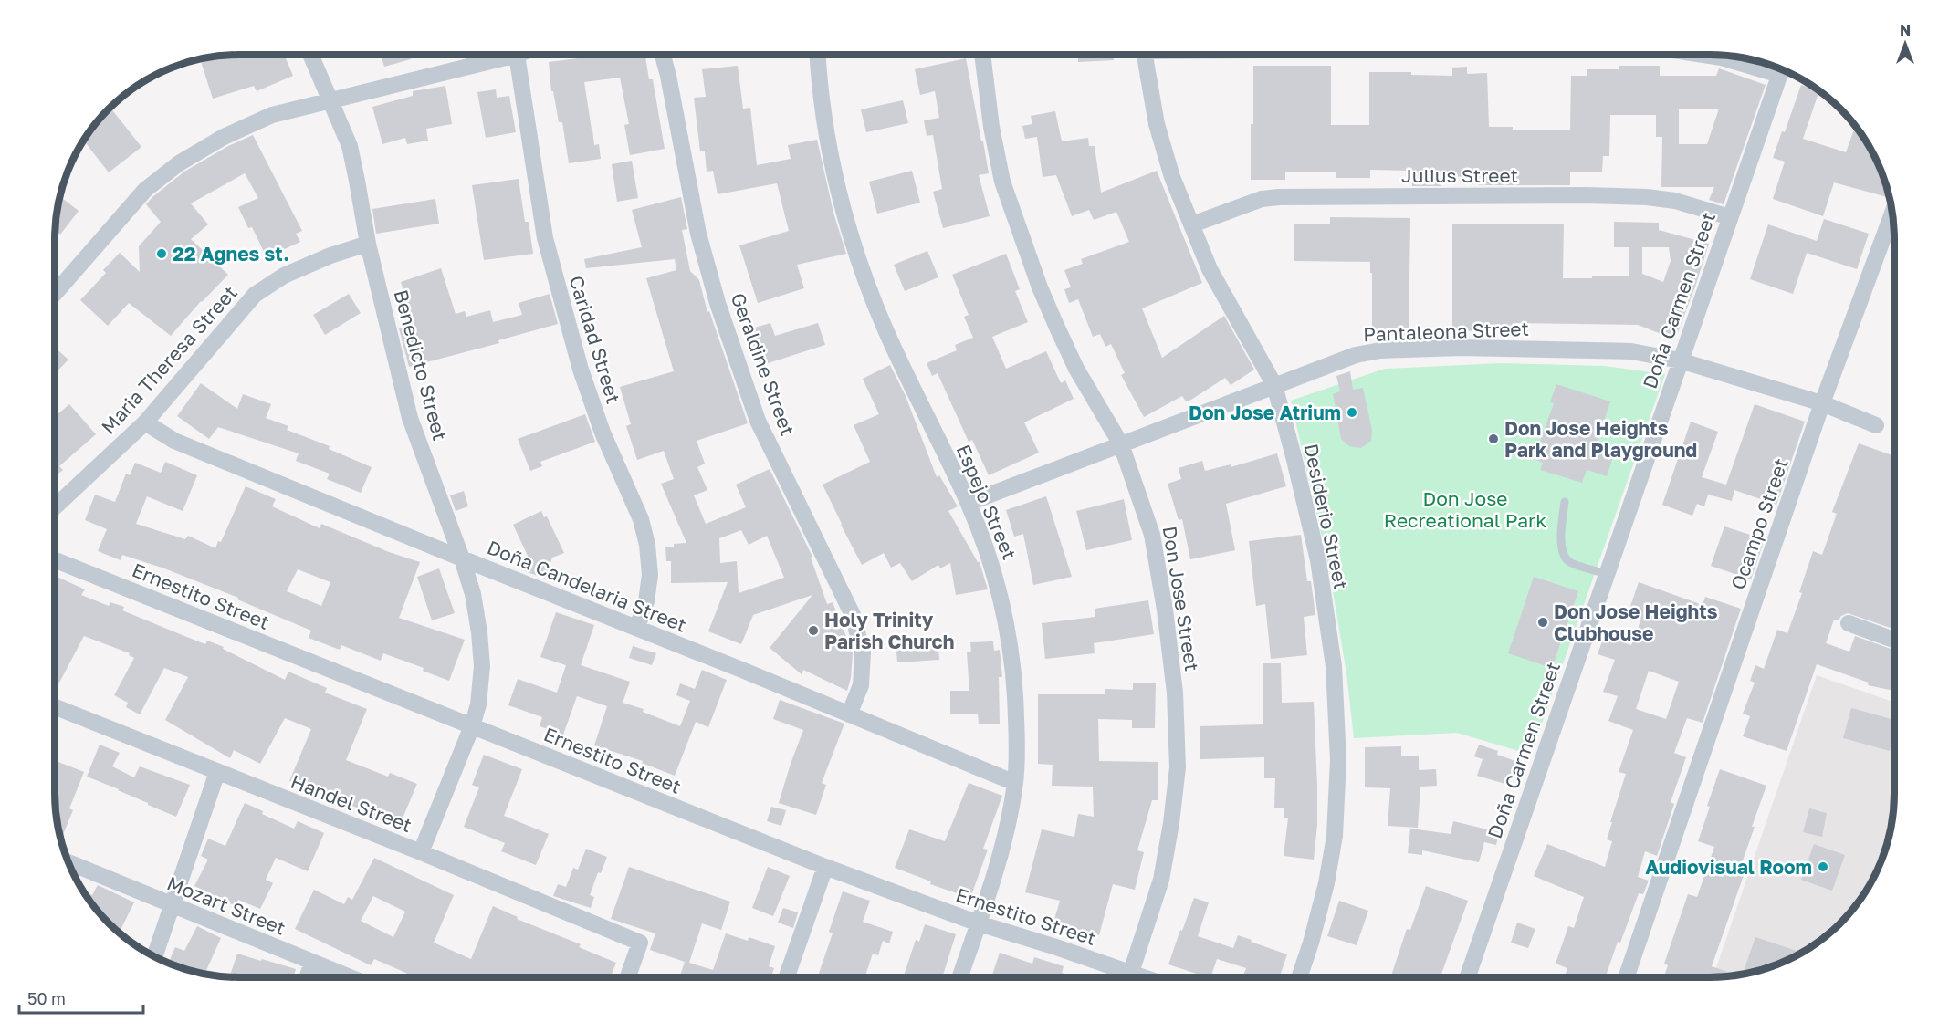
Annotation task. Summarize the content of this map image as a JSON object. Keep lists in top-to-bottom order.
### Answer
{
  "streets": {
    "street": [
      "Julius Street",
      "Doña Carmen Street",
      "Pantaleona Street",
      "Caridad Street",
      "Maria Theresa Street",
      "Geraldine Street",
      "Benedicto Street",
      "Espejo Street",
      "Desiderio Street",
      "Ocampo Street",
      "Doña Candelaria Street",
      "Ernestito Street",
      "Don Jose Street",
      "Handel Street",
      "Mozart Street"
    ]
  },
  "crossings": [
    ["Julius Street", "Doña Carmen Street"],
    ["Julius Street", "Desiderio Street"],
    ["Doña Carmen Street", "Pantaleona Street"],
    ["Pantaleona Street", "Espejo Street"],
    ["Pantaleona Street", "Desiderio Street"],
    ["Pantaleona Street", "Ocampo Street"],
    ["Pantaleona Street", "Don Jose Street"],
    ["Caridad Street", "Doña Candelaria Street"],
    ["Maria Theresa Street", "Benedicto Street"],
    ["Maria Theresa Street", "Doña Candelaria Street"],
    ["Geraldine Street", "Doña Candelaria Street"],
    ["Benedicto Street", "Doña Candelaria Street"],
    ["Benedicto Street", "Ernestito Street"],
    ["Benedicto Street", "Handel Street"],
    ["Espejo Street", "Doña Candelaria Street"],
    ["Espejo Street", "Ernestito Street"]
  ],
  "parks": ["Don Jose Recreational Park"],
  "places": [
    "22 Agnes st.",
    "Don Jose Atrium",
    "Don Jose Heights Park and Playground",
    "Don Jose Heights Clubhouse",
    "Holy Trinity Parish Church",
    "Audiovisual Room"
  ],
  "scale_bar": "50 m",
  "north": "top"
}
